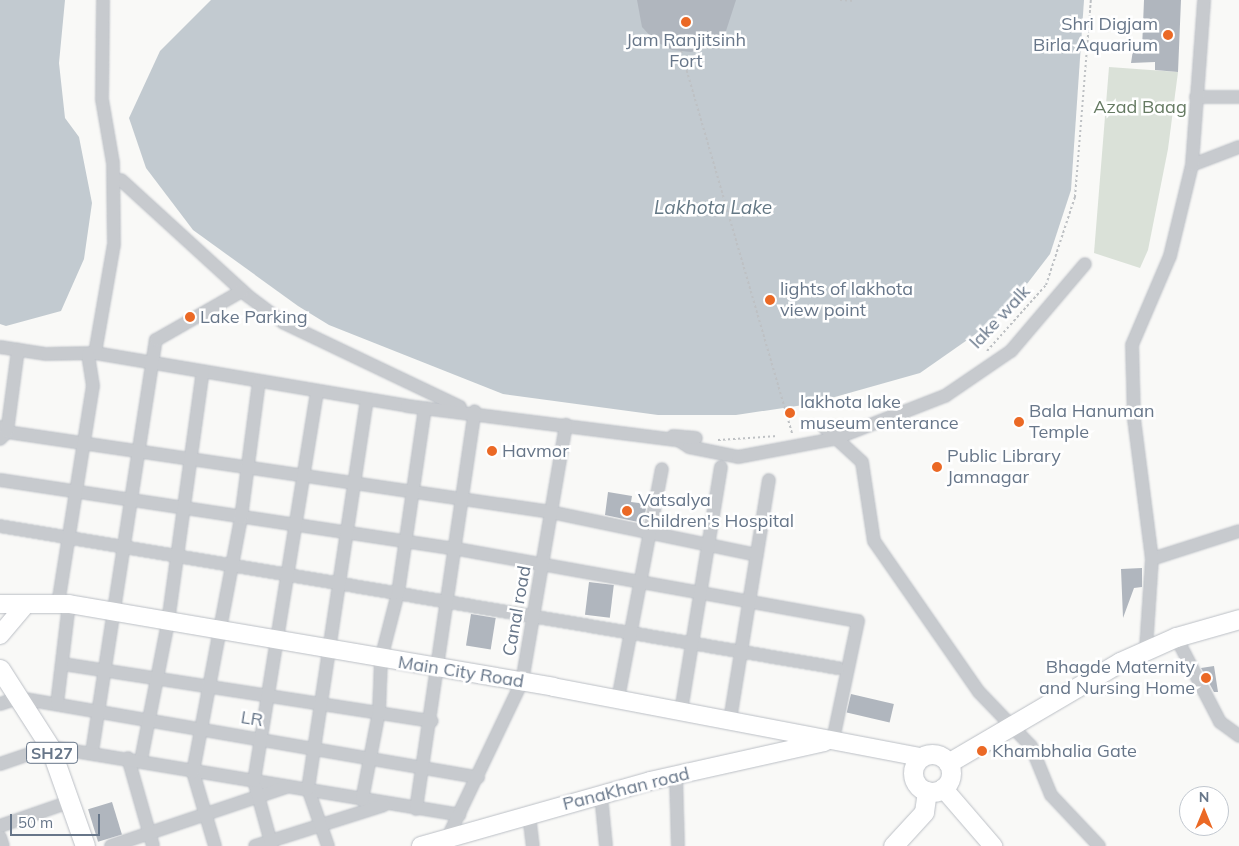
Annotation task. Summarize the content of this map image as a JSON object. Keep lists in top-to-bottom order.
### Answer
{
  "streets": {
    "main road": ["SH27"],
    "street": [
      "Canal road",
      "Main City Road",
      "LR",
      "PanaKhan road"
    ],
    "path": ["lake walk"]
  },
  "crossings": [
    ["Canal road", "Main City Road"],
    ["Canal road", "LR"],
    ["Canal road", "PanaKhan road"],
    ["Main City Road", "PanaKhan road"],
    ["LR", "SH27"]
  ],
  "water": ["Lakhota Lake"],
  "parks": ["Azad Baag"],
  "places": [
    "Jam Ranjitsinh Fort",
    "Shri Digjam Birla Aquarium",
    "lights of lakhota view point",
    "Lake Parking",
    "lakhota lake museum enterance",
    "Bala Hanuman Temple",
    "Havmor",
    "Public Library Jamnagar",
    "Vatsalya Children's Hospital",
    "Bhagde Maternity and Nursing Home",
    "Khambhalia Gate"
  ],
  "scale_bar": "50 m",
  "north": "top"
}
